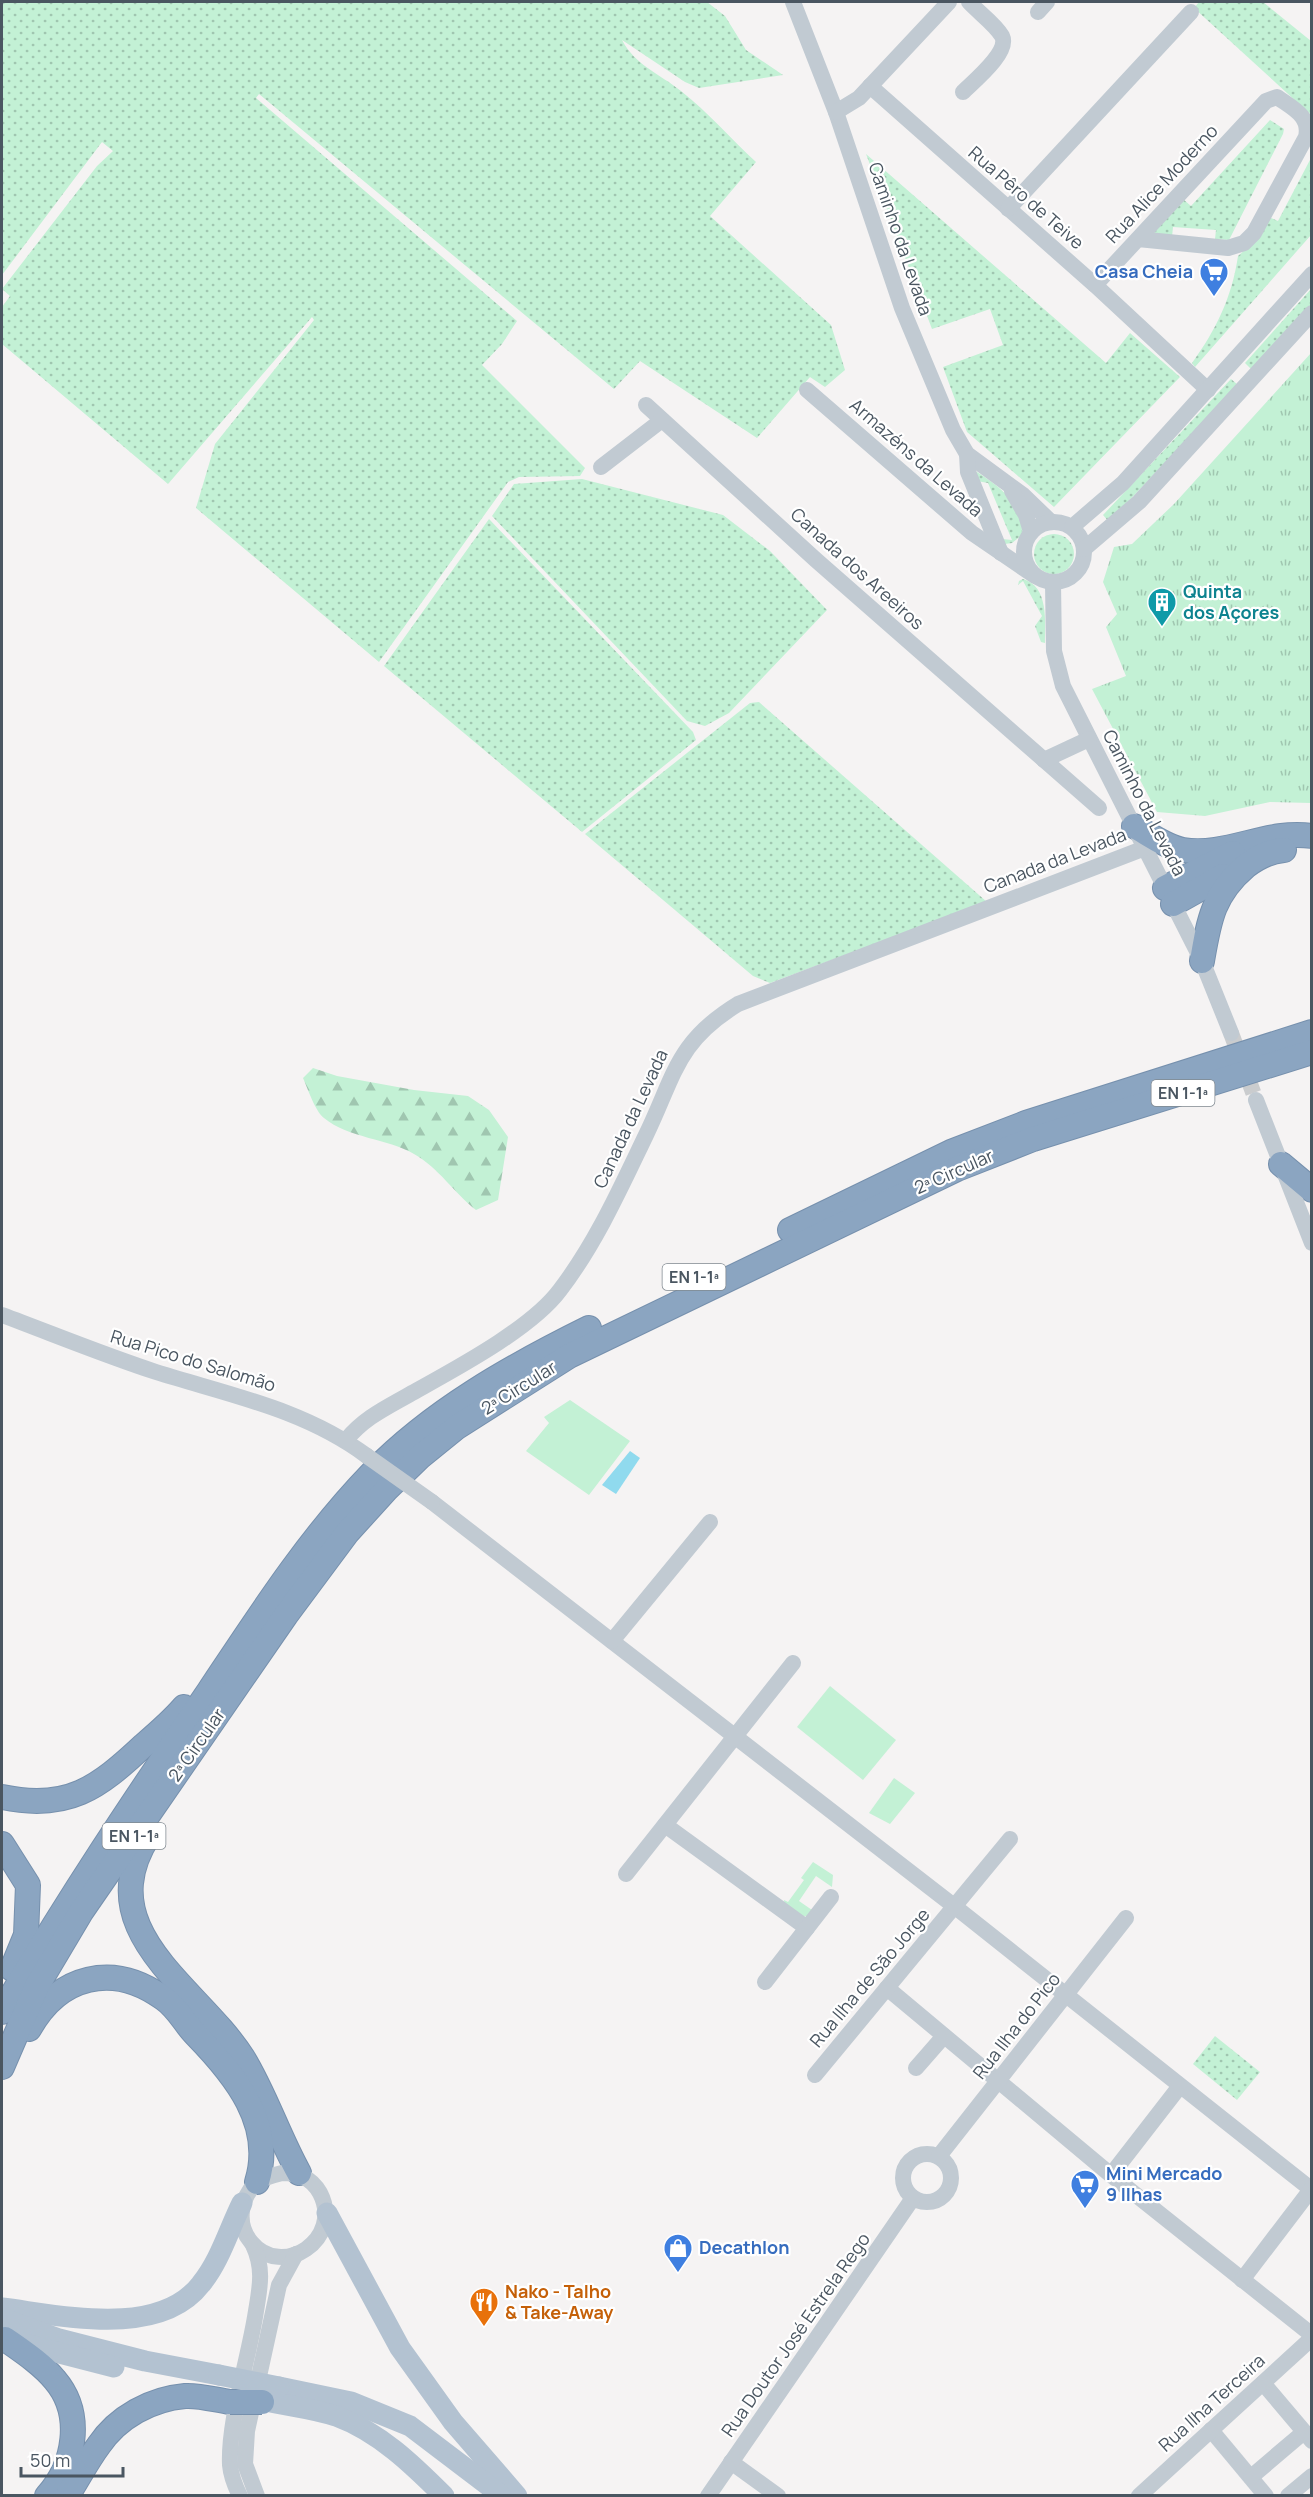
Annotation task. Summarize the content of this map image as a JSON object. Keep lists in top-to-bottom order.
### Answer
{
  "streets": {
    "highway": ["EN 1-1ª", "2ª Circular"],
    "street": [
      "Rua Alice Moderno",
      "Rua Pêro de Teive",
      "Caminho da Levada",
      "Armazéns da Levada",
      "Canada dos Areeiros",
      "Canada da Levada",
      "Rua Pico do Salomão",
      "Rua Ilha de São Jorge",
      "Rua Ilha do Pico",
      "Rua Doutor José Estrela Rego",
      "Rua Ilha Terceira"
    ]
  },
  "crossings": [
    ["Rua Alice Moderno", "Rua Pêro de Teive"],
    ["Caminho da Levada", "Armazéns da Levada"],
    ["Caminho da Levada", "Canada da Levada"],
    ["Canada da Levada", "Rua Pico do Salomão"],
    ["Rua Pico do Salomão", "Rua Ilha de São Jorge"],
    ["Rua Pico do Salomão", "Rua Ilha do Pico"],
    ["Rua Ilha do Pico", "Rua Doutor José Estrela Rego"]
  ],
  "places": {
    "supermarket": ["Casa Cheia", "Mini Mercado 9 Ilhas"],
    "building": ["Quinta dos Açores"],
    "shop": ["Decathlon"],
    "restaurant": ["Nako - Talho & Take-Away"]
  },
  "scale_bar": "50 m"
}
